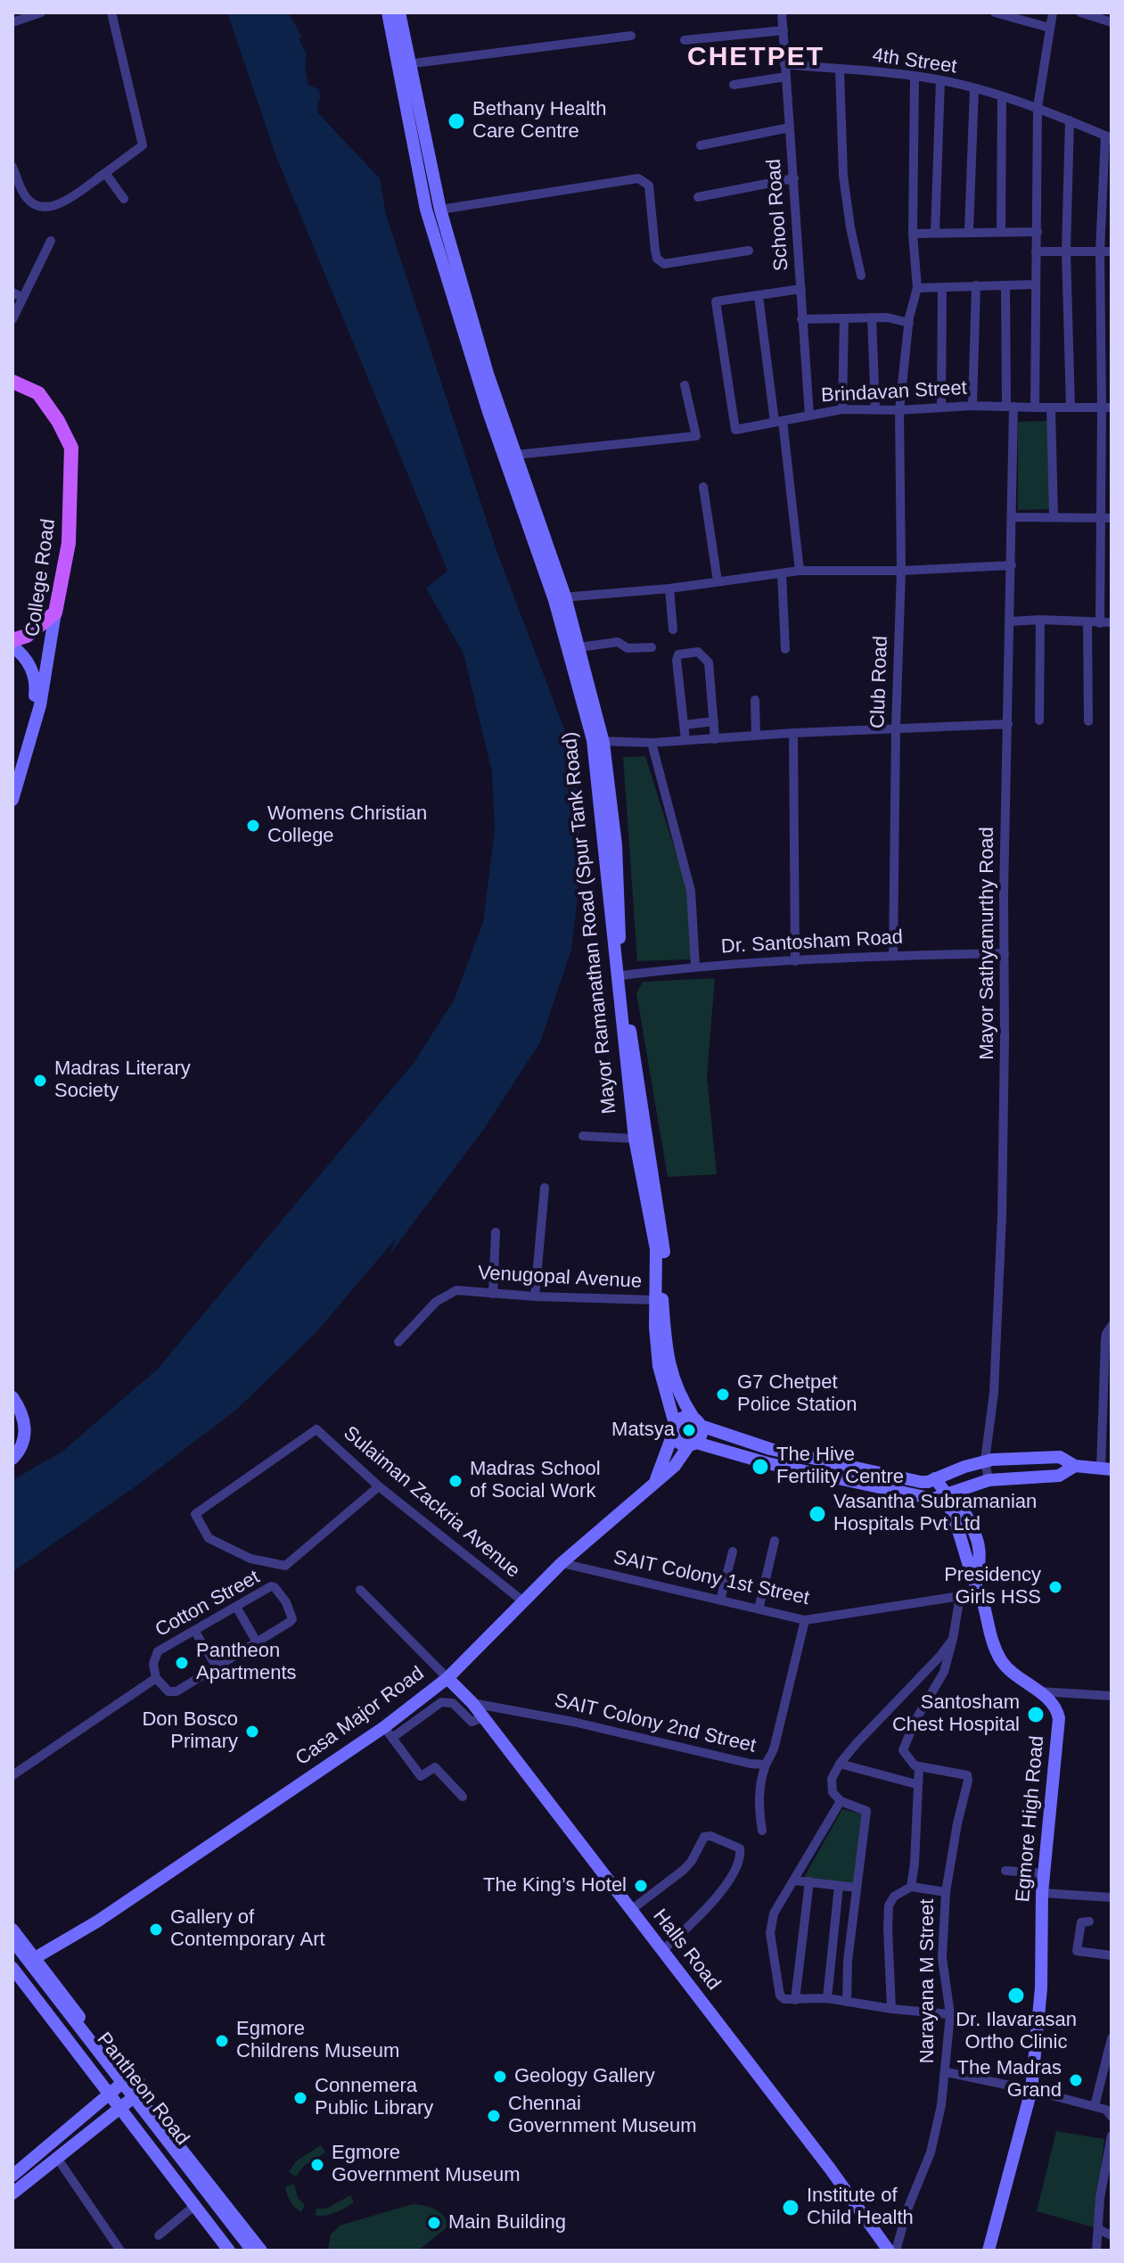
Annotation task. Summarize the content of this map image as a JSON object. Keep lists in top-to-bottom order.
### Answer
{
  "streets": {
    "main road": [
      "College Road",
      "Mayor Ramanathan Road (Spur Tank Road)",
      "Casa Major Road",
      "Egmore High Road",
      "Halls Road",
      "Pantheon Road"
    ],
    "street": [
      "4th Street",
      "School Road",
      "Brindavan Street",
      "Club Road",
      "Dr. Santosham Road",
      "Mayor Sathyamurthy Road",
      "Venugopal Avenue",
      "Sulaiman Zackria Avenue",
      "SAIT Colony 1st Street",
      "Cotton Street",
      "SAIT Colony 2nd Street",
      "Narayana M Street"
    ]
  },
  "crossings": [
    ["4th Street", "School Road"],
    ["4th Street", "Club Road"],
    ["School Road", "Brindavan Street"],
    ["Brindavan Street", "Club Road"],
    ["Brindavan Street", "Mayor Sathyamurthy Road"],
    ["Club Road", "Dr. Santosham Road"],
    ["Mayor Ramanathan Road (Spur Tank Road)", "Dr. Santosham Road"],
    ["Mayor Ramanathan Road (Spur Tank Road)", "Venugopal Avenue"],
    ["Mayor Ramanathan Road (Spur Tank Road)", "Casa Major Road"],
    ["Dr. Santosham Road", "Mayor Sathyamurthy Road"],
    ["Sulaiman Zackria Avenue", "Casa Major Road"],
    ["SAIT Colony 1st Street", "Casa Major Road"],
    ["SAIT Colony 1st Street", "SAIT Colony 2nd Street"],
    ["SAIT Colony 1st Street", "Egmore High Road"],
    ["Casa Major Road", "Halls Road"],
    ["SAIT Colony 2nd Street", "Halls Road"]
  ],
  "districts": ["CHETPET"],
  "places": [
    "Bethany Health Care Centre",
    "Womens Christian College",
    "Madras Literary Society",
    "G7 Chetpet Police Station",
    "Matsya",
    "The Hive Fertility Centre",
    "Madras School of Social Work",
    "Vasantha Subramanian Hospitals Pvt Ltd",
    "Presidency Girls HSS",
    "Pantheon Apartments",
    "Santosham Chest Hospital",
    "Don Bosco Primary",
    "The King’s Hotel",
    "Gallery of Contemporary Art",
    "Dr. Ilavarasan Ortho Clinic",
    "Egmore Childrens Museum",
    "Geology Gallery",
    "The Madras Grand",
    "Connemera Public Library",
    "Chennai Government Museum",
    "Egmore Government Museum",
    "Institute of Child Health",
    "Main Building"
  ]
}
